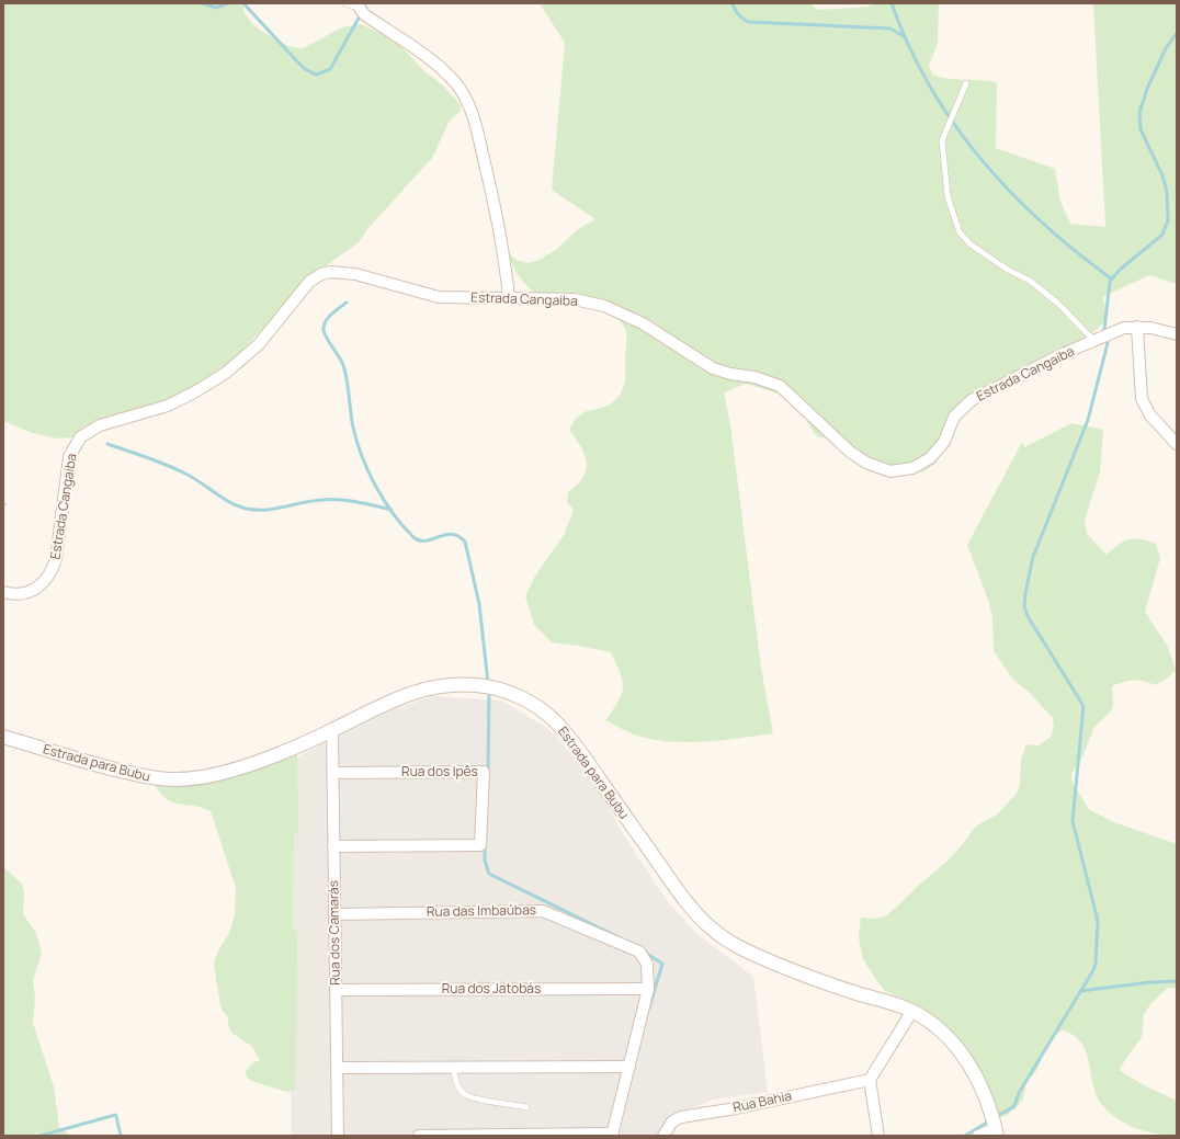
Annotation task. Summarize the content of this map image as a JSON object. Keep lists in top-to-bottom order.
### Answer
{
  "streets": {
    "street": [
      "Estrada Cangaiba",
      "Estrada para Bubu",
      "Rua dos Ipês",
      "Rua das Imbaúbas",
      "Rua dos Camarás",
      "Rua dos Jatobás",
      "Rua Bahia"
    ]
  },
  "crossings": [
    ["Estrada para Bubu", "Rua dos Camarás"],
    ["Rua dos Ipês", "Rua dos Camarás"],
    ["Rua das Imbaúbas", "Rua dos Camarás"],
    ["Rua das Imbaúbas", "Rua dos Jatobás"],
    ["Rua dos Camarás", "Rua dos Jatobás"]
  ]
}
